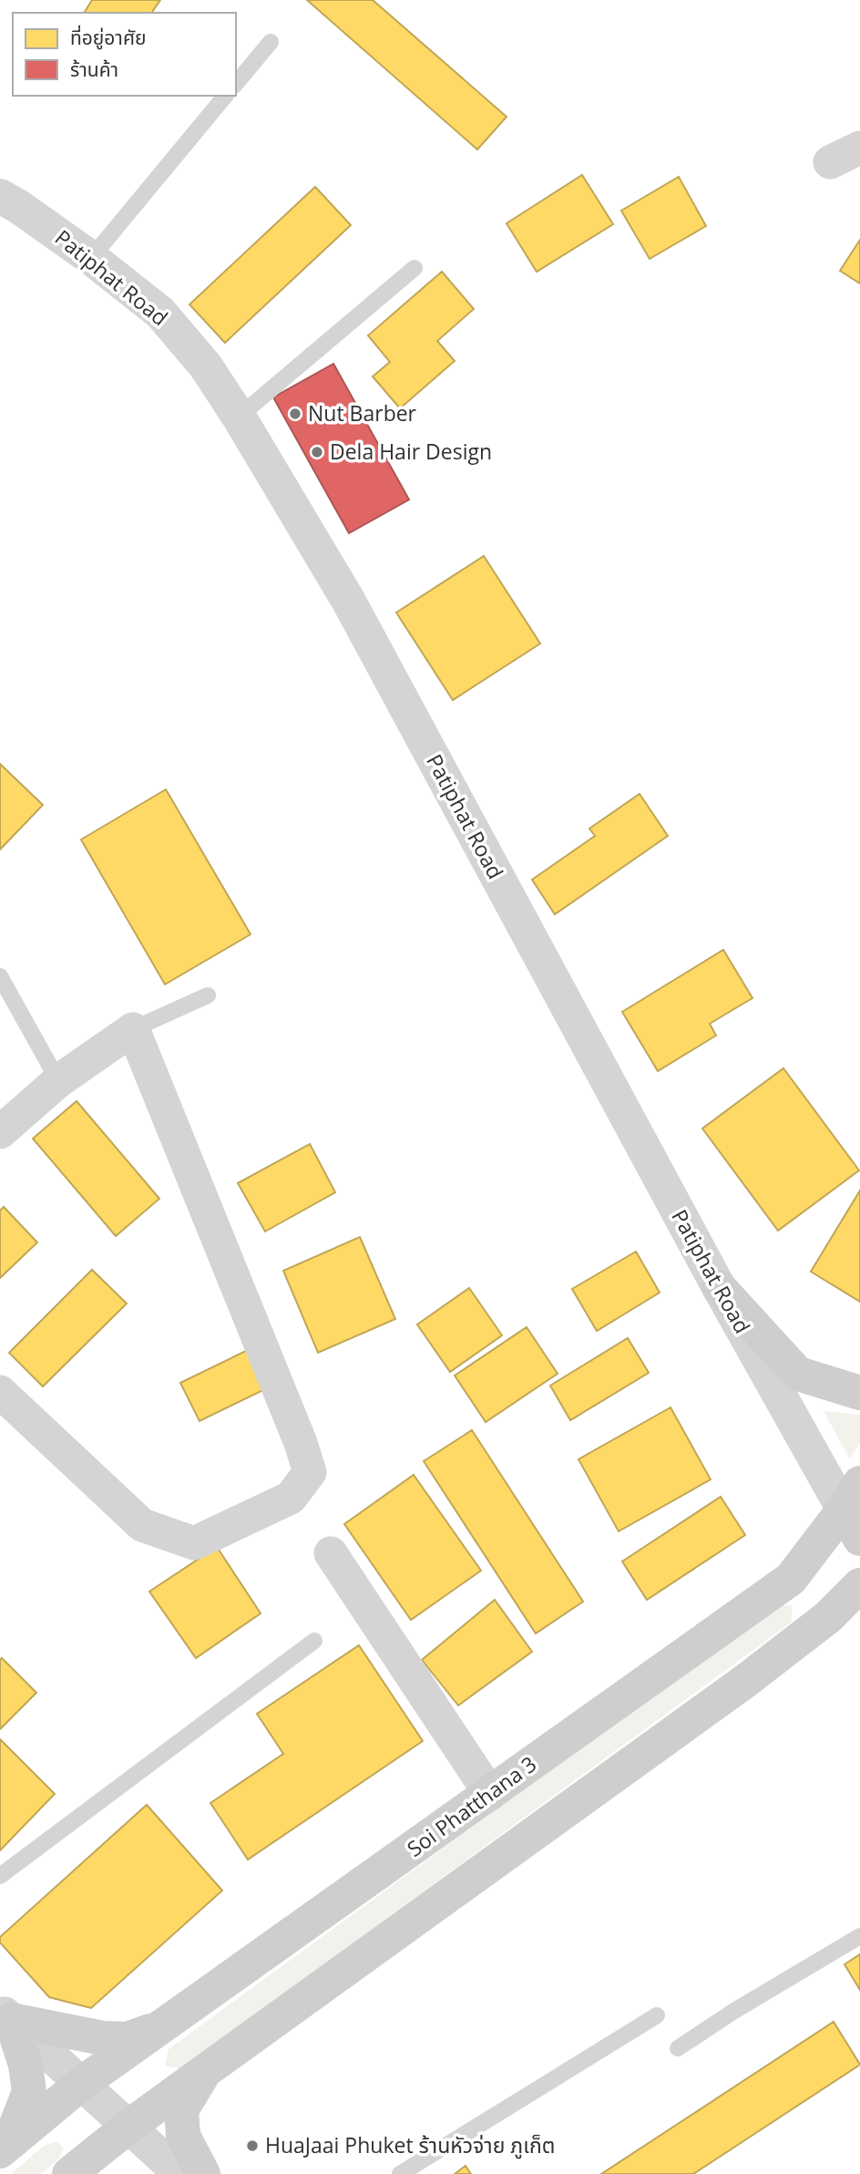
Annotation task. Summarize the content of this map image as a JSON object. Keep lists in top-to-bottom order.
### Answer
{
  "streets": {
    "main road": ["Soi Phatthana 3"],
    "street": ["Patiphat Road"]
  },
  "crossings": [
    ["Patiphat Road", "Soi Phatthana 3"]
  ],
  "places": ["Nut Barber", "Dela Hair Design", "HuaJaai Phuket ร้านหัวจ่าย ภูเก็ต"],
  "legend": ["ที่อยู่อาศัย", "ร้านค้า"]
}
